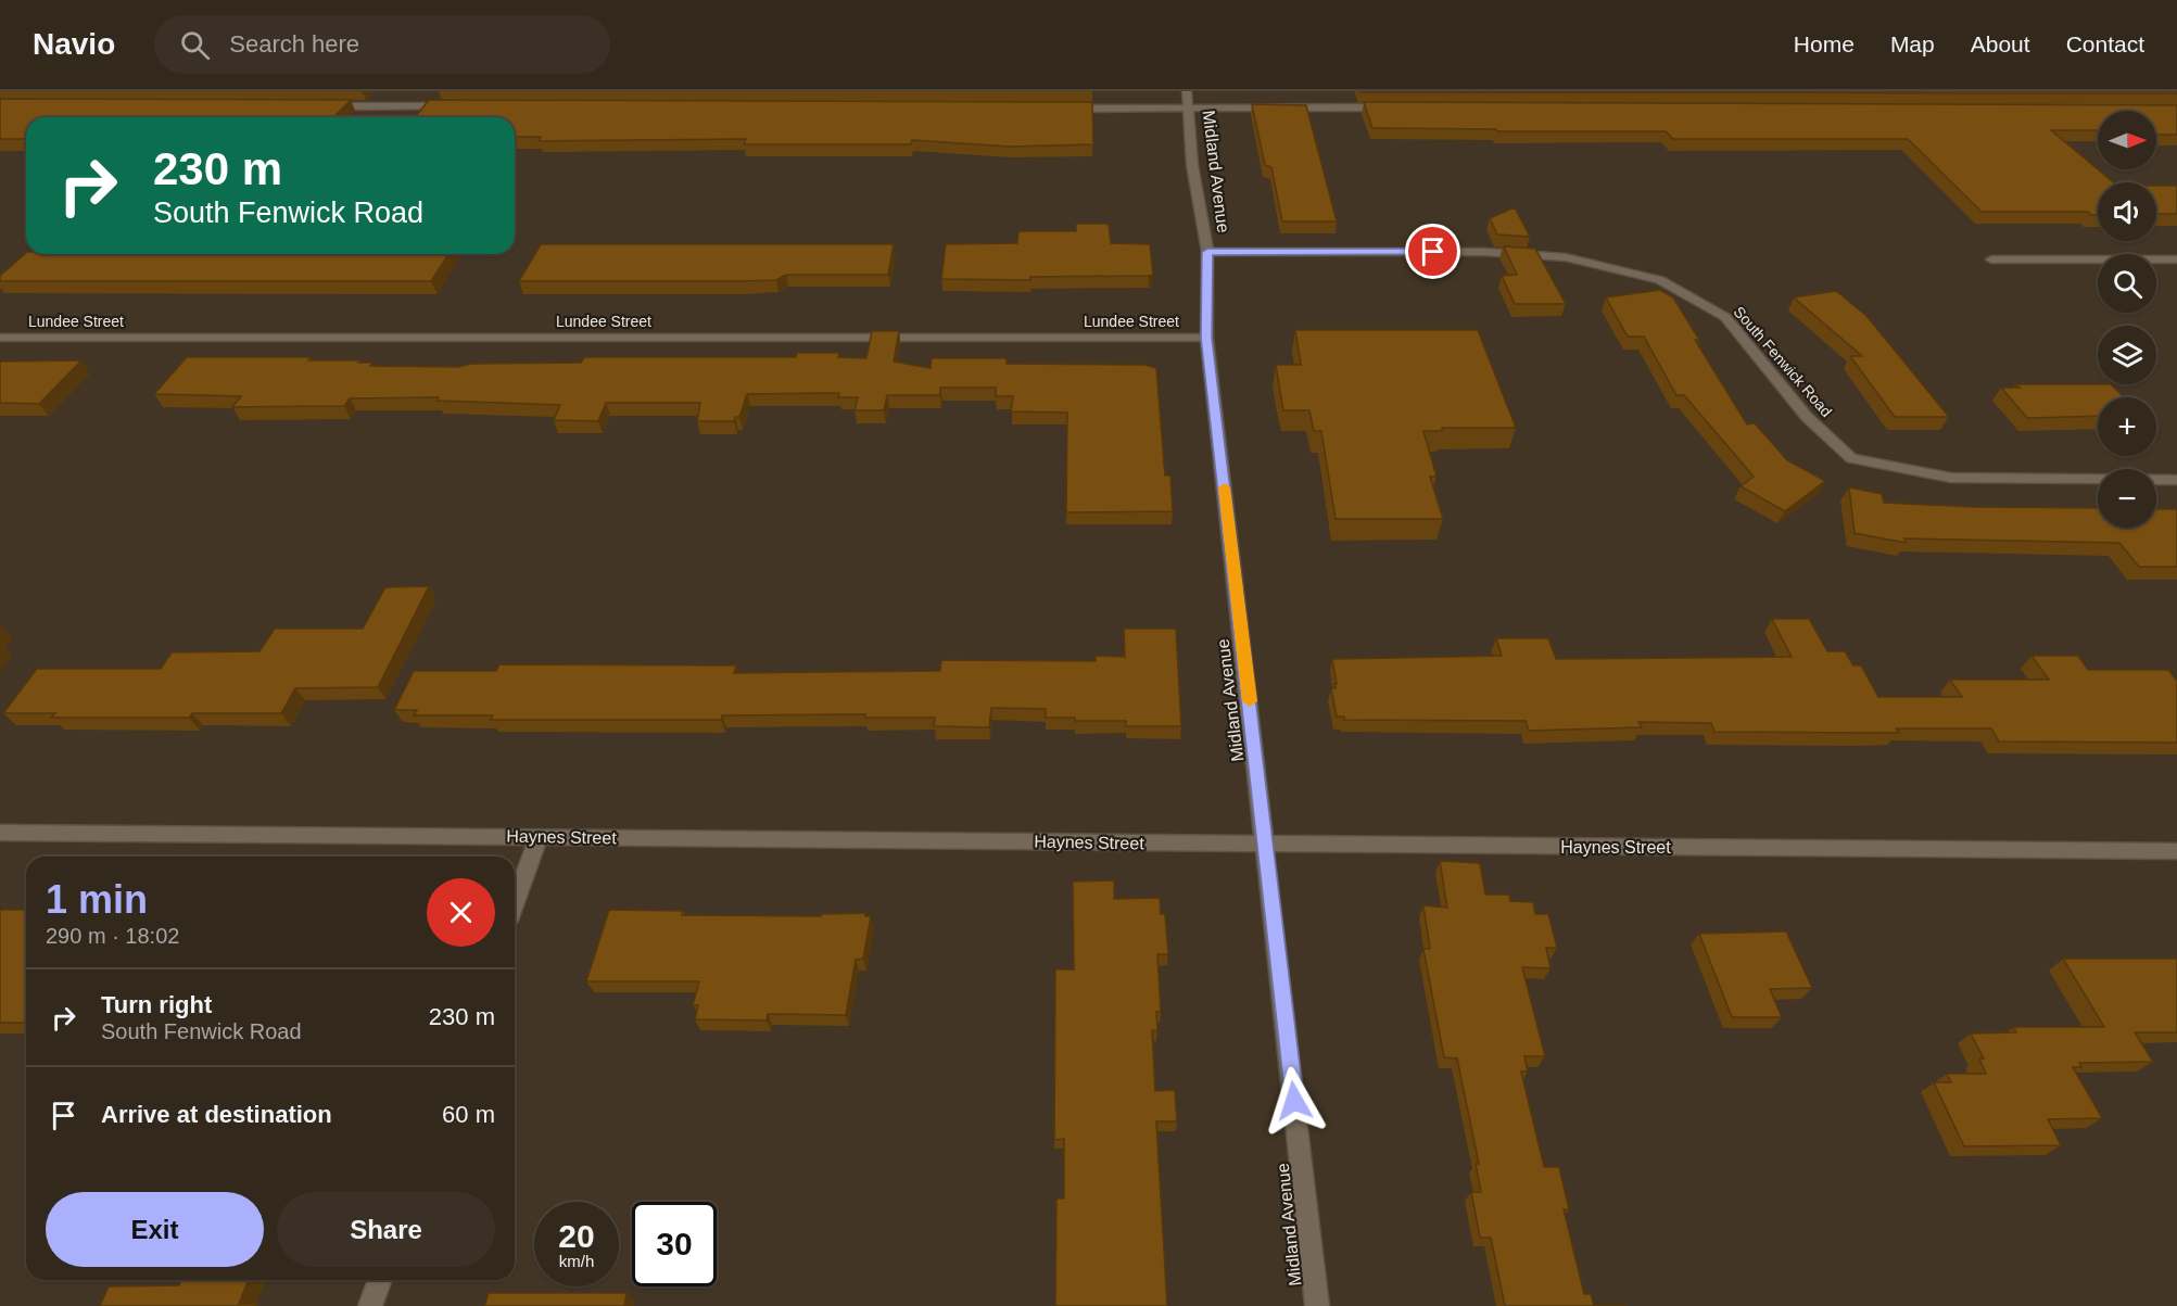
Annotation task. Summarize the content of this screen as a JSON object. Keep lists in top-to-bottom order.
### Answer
{
  "streets": {
    "street": [
      "Midland Avenue",
      "Lundee Street",
      "South Fenwick Road",
      "Haynes Street"
    ]
  },
  "crossings": [
    ["Midland Avenue", "Lundee Street"],
    ["Midland Avenue", "South Fenwick Road"],
    ["Midland Avenue", "Haynes Street"]
  ],
  "north": "right",
  "page": {
    "header": "Navio",
    "search": "Search here",
    "nav": [
      "Home",
      "Map",
      "About",
      "Contact"
    ],
    "map_buttons": ["+", "−"],
    "turn": ["230 m", "South Fenwick Road"],
    "heading": ["1 min", "290 m · 18:02"],
    "list": [
      {
        "name": "Turn right",
        "note": "South Fenwick Road",
        "value": "230 m"
      },
      {
        "name": "Arrive at destination",
        "value": "60 m"
      }
    ],
    "buttons": ["Exit", "Share"],
    "speed": "20 km/h",
    "limit": "30"
  }
}
